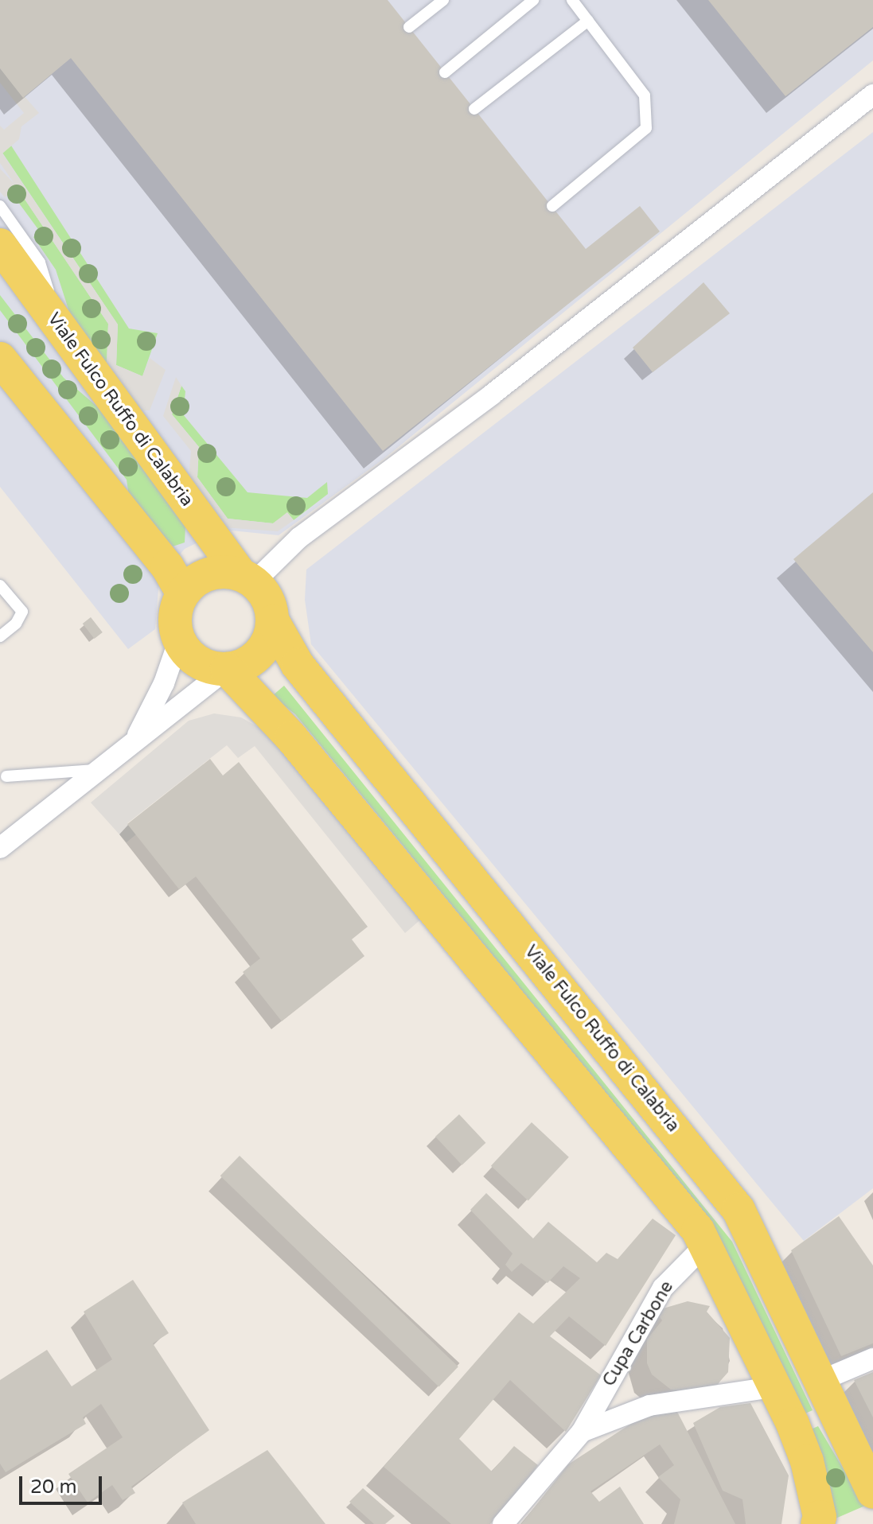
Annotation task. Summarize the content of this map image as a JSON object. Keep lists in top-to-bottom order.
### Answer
{
  "streets": {
    "main road": ["Viale Fulco Ruffo di Calabria"],
    "street": ["Cupa Carbone"]
  },
  "scale_bar": "20 m"
}
